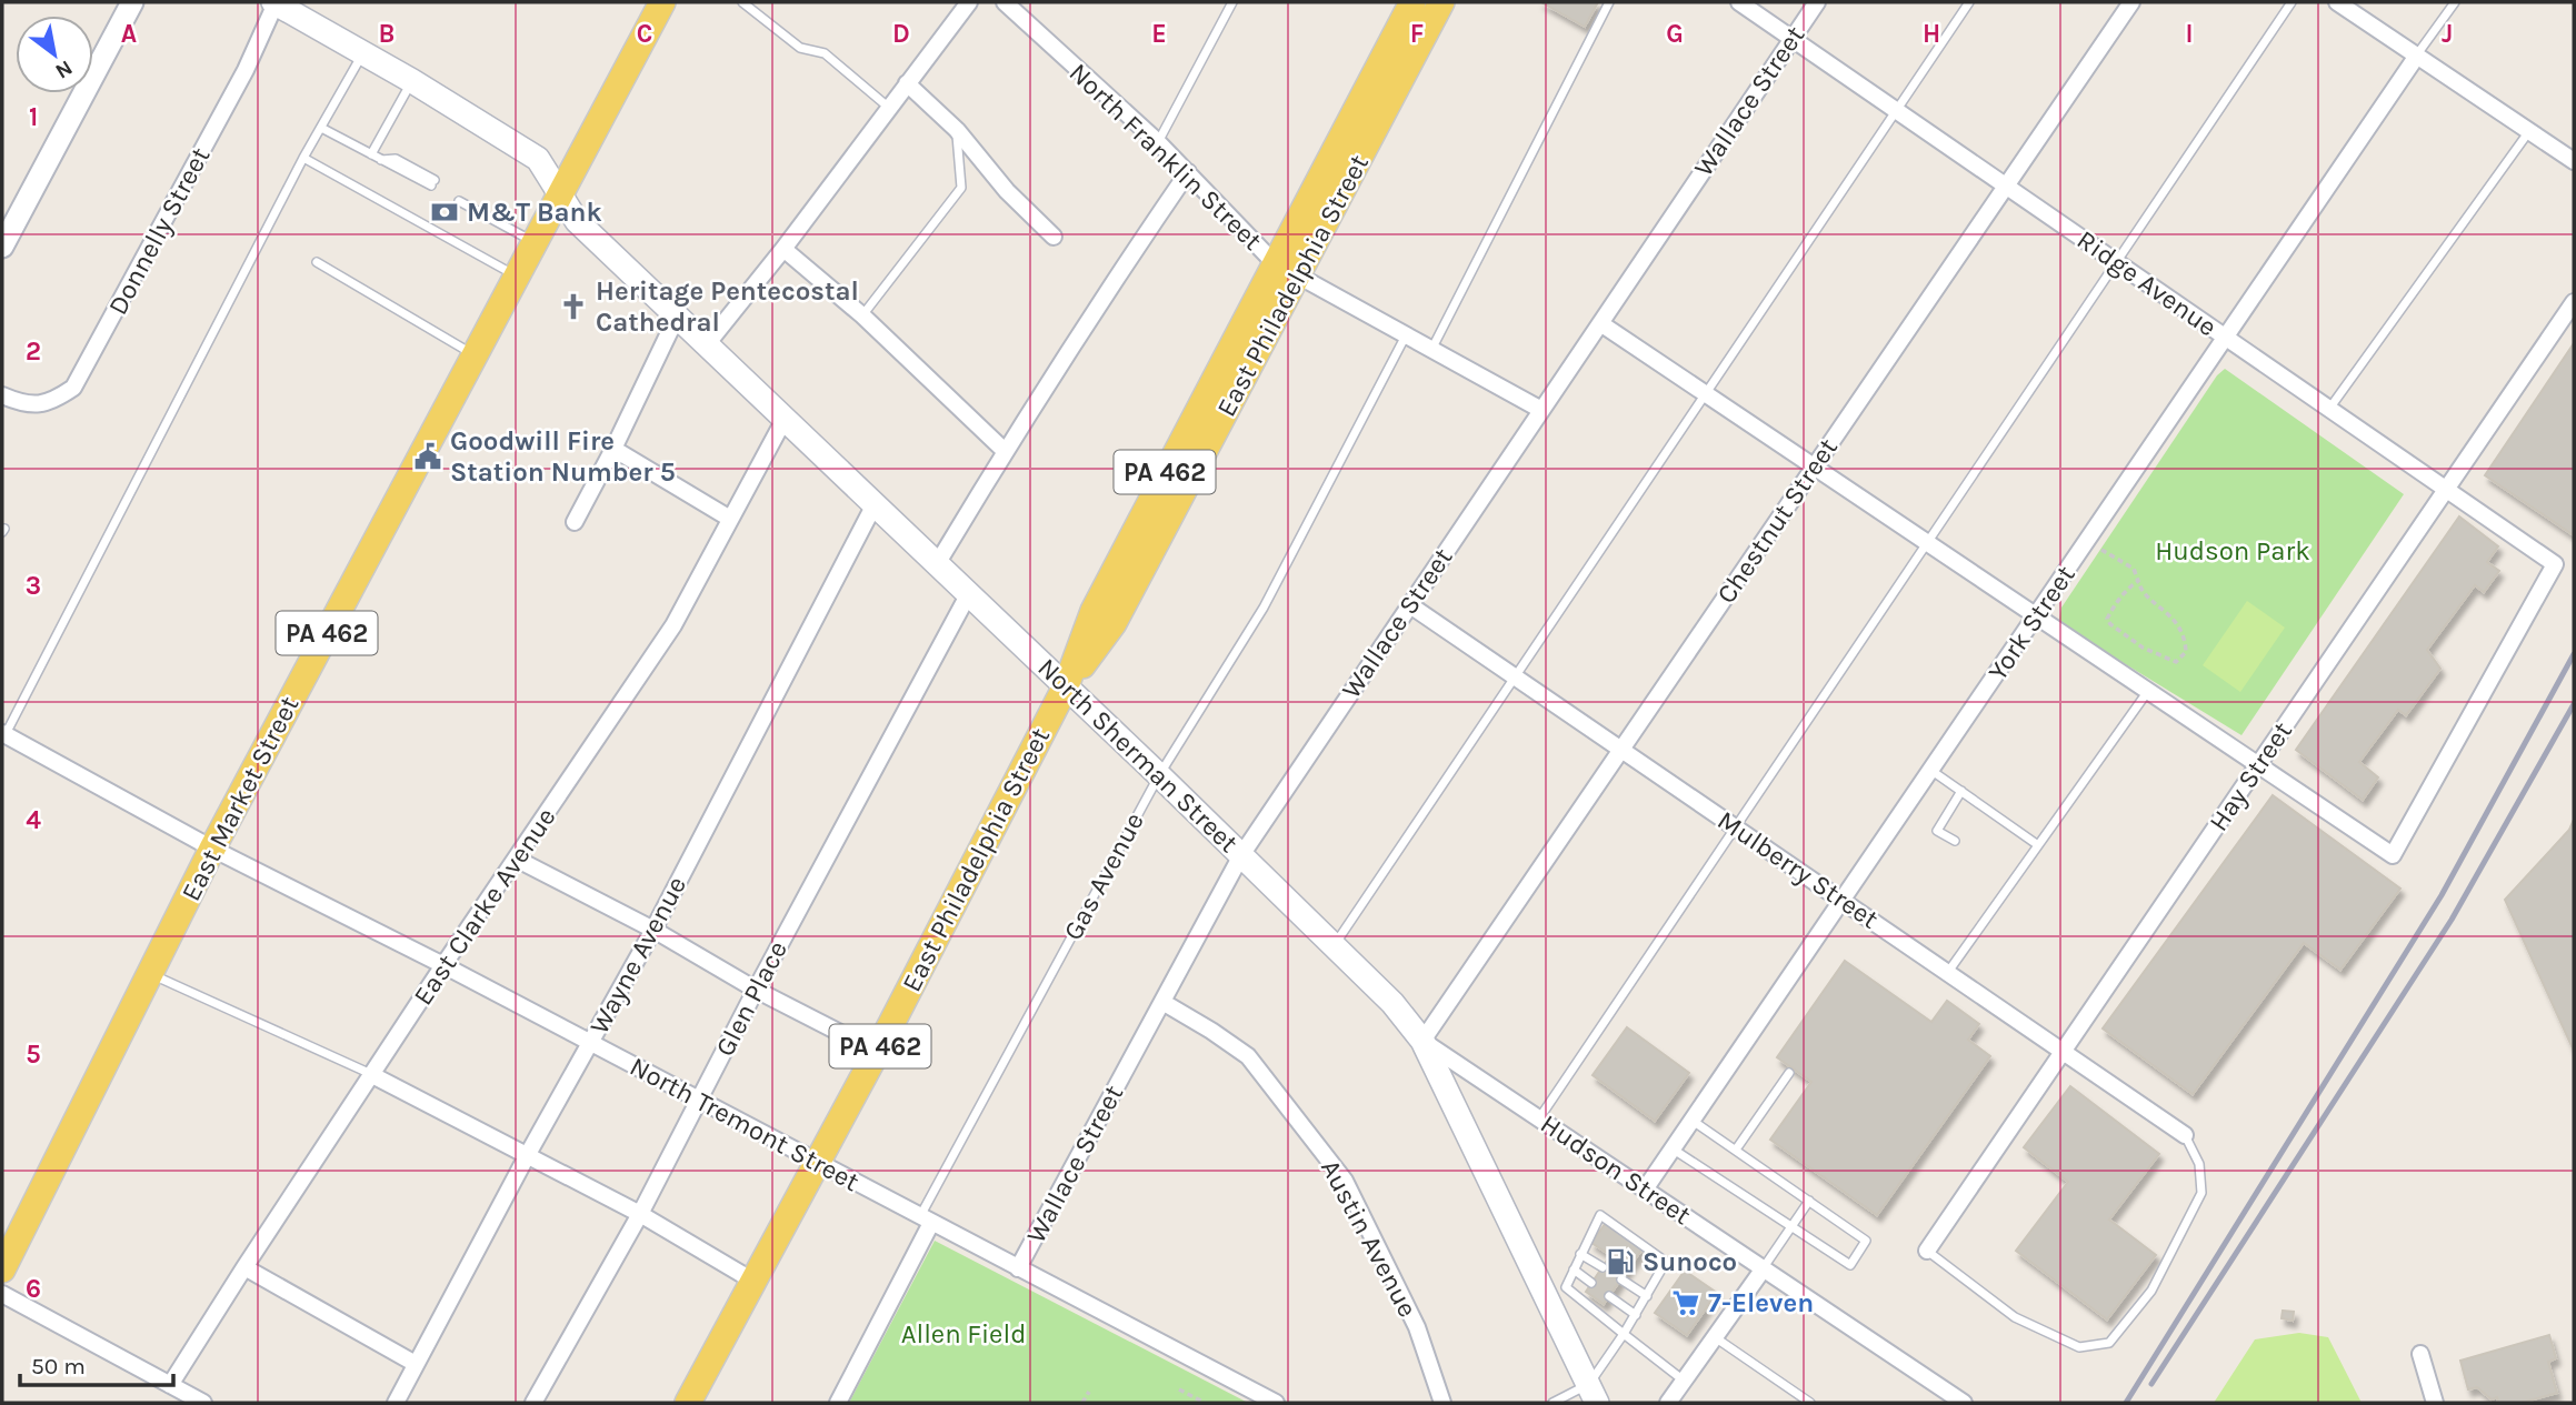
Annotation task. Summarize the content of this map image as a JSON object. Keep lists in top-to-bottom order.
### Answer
{
  "streets": {
    "main road": [
      "East Philadelphia Street",
      "PA 462",
      "North Sherman Street",
      "East Market Street"
    ],
    "street": [
      "Wallace Street",
      "North Franklin Street",
      "Donnelly Street",
      "Ridge Avenue",
      "Chestnut Street",
      "York Street",
      "Hay Street",
      "Mulberry Street",
      "Gas Avenue",
      "East Clarke Avenue",
      "Wayne Avenue",
      "Glen Place",
      "North Tremont Street",
      "Hudson Street",
      "Austin Avenue"
    ]
  },
  "crossings": [
    ["Wallace Street", "North Franklin Street"],
    ["Wallace Street", "Ridge Avenue"],
    ["Wallace Street", "North Sherman Street"],
    ["Wallace Street", "Mulberry Street"],
    ["Wallace Street", "North Tremont Street"],
    ["Wallace Street", "Austin Avenue"],
    ["North Franklin Street", "East Philadelphia Street"],
    ["North Franklin Street", "Gas Avenue"],
    ["Donnelly Street", "North Sherman Street"],
    ["Ridge Avenue", "Chestnut Street"],
    ["Ridge Avenue", "York Street"],
    ["Ridge Avenue", "Hay Street"],
    ["East Philadelphia Street", "North Sherman Street"],
    ["East Philadelphia Street", "North Tremont Street"],
    ["Chestnut Street", "North Sherman Street"],
    ["Chestnut Street", "Mulberry Street"],
    ["Chestnut Street", "Hudson Street"],
    ["York Street", "Mulberry Street"],
    ["York Street", "Hudson Street"],
    ["North Sherman Street", "East Market Street"],
    ["North Sherman Street", "Gas Avenue"],
    ["North Sherman Street", "East Clarke Avenue"],
    ["North Sherman Street", "Wayne Avenue"],
    ["North Sherman Street", "Glen Place"],
    ["North Sherman Street", "Hudson Street"],
    ["Hay Street", "Mulberry Street"],
    ["East Market Street", "North Tremont Street"],
    ["Gas Avenue", "North Tremont Street"],
    ["East Clarke Avenue", "North Tremont Street"],
    ["Wayne Avenue", "North Tremont Street"],
    ["Glen Place", "North Tremont Street"]
  ],
  "parks": ["Hudson Park", "Allen Field"],
  "places": {
    "bank": ["M&T Bank"],
    "church": ["Heritage Pentecostal Cathedral"],
    "public building": ["Goodwill Fire Station Number 5"],
    "fuel station": ["Sunoco"],
    "supermarket": ["7-Eleven"]
  },
  "scale_bar": "50 m",
  "north": "bottom right",
  "grid": {
    "columns": [
      "A",
      "B",
      "C",
      "D",
      "E",
      "F",
      "G",
      "H",
      "I",
      "J"
    ],
    "rows": [
      "1",
      "2",
      "3",
      "4",
      "5",
      "6"
    ]
  }
}
